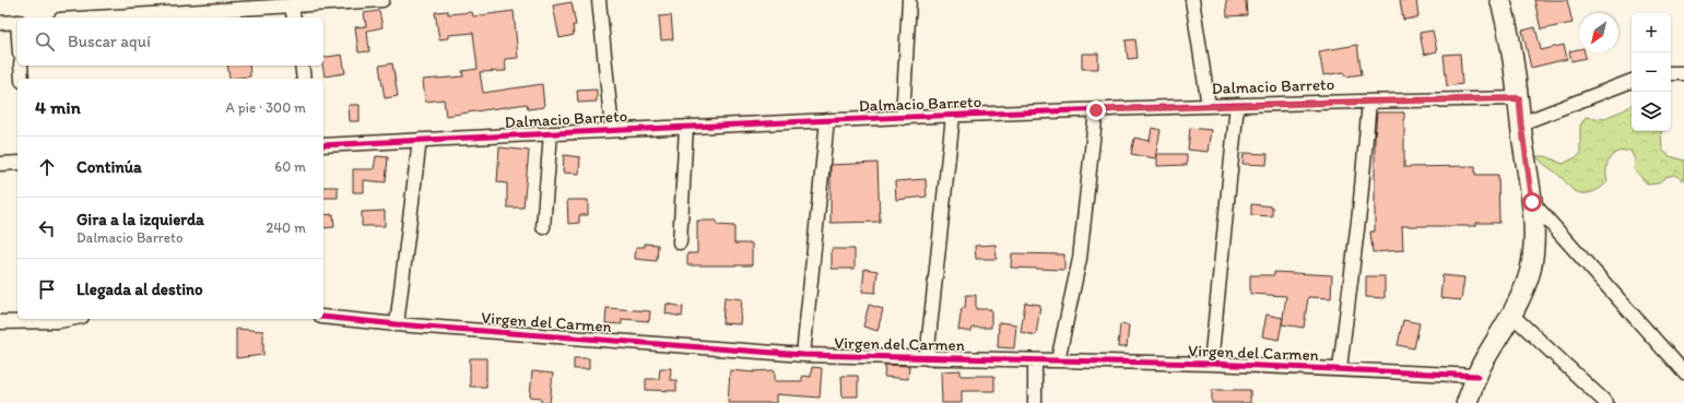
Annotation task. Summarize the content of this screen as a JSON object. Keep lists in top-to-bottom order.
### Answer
{
  "streets": {
    "street": ["Dalmacio Barreto", "Virgen del Carmen"]
  },
  "north": "bottom left",
  "page": {
    "map_buttons": ["+", "−"],
    "search": "Buscar aquí",
    "heading": ["4 min", "A pie · 300 m"],
    "list": [
      ["Continúa", "60 m"],
      ["Gira a la izquierda", "Dalmacio Barreto", "240 m"],
      "Llegada al destino"
    ]
  }
}
